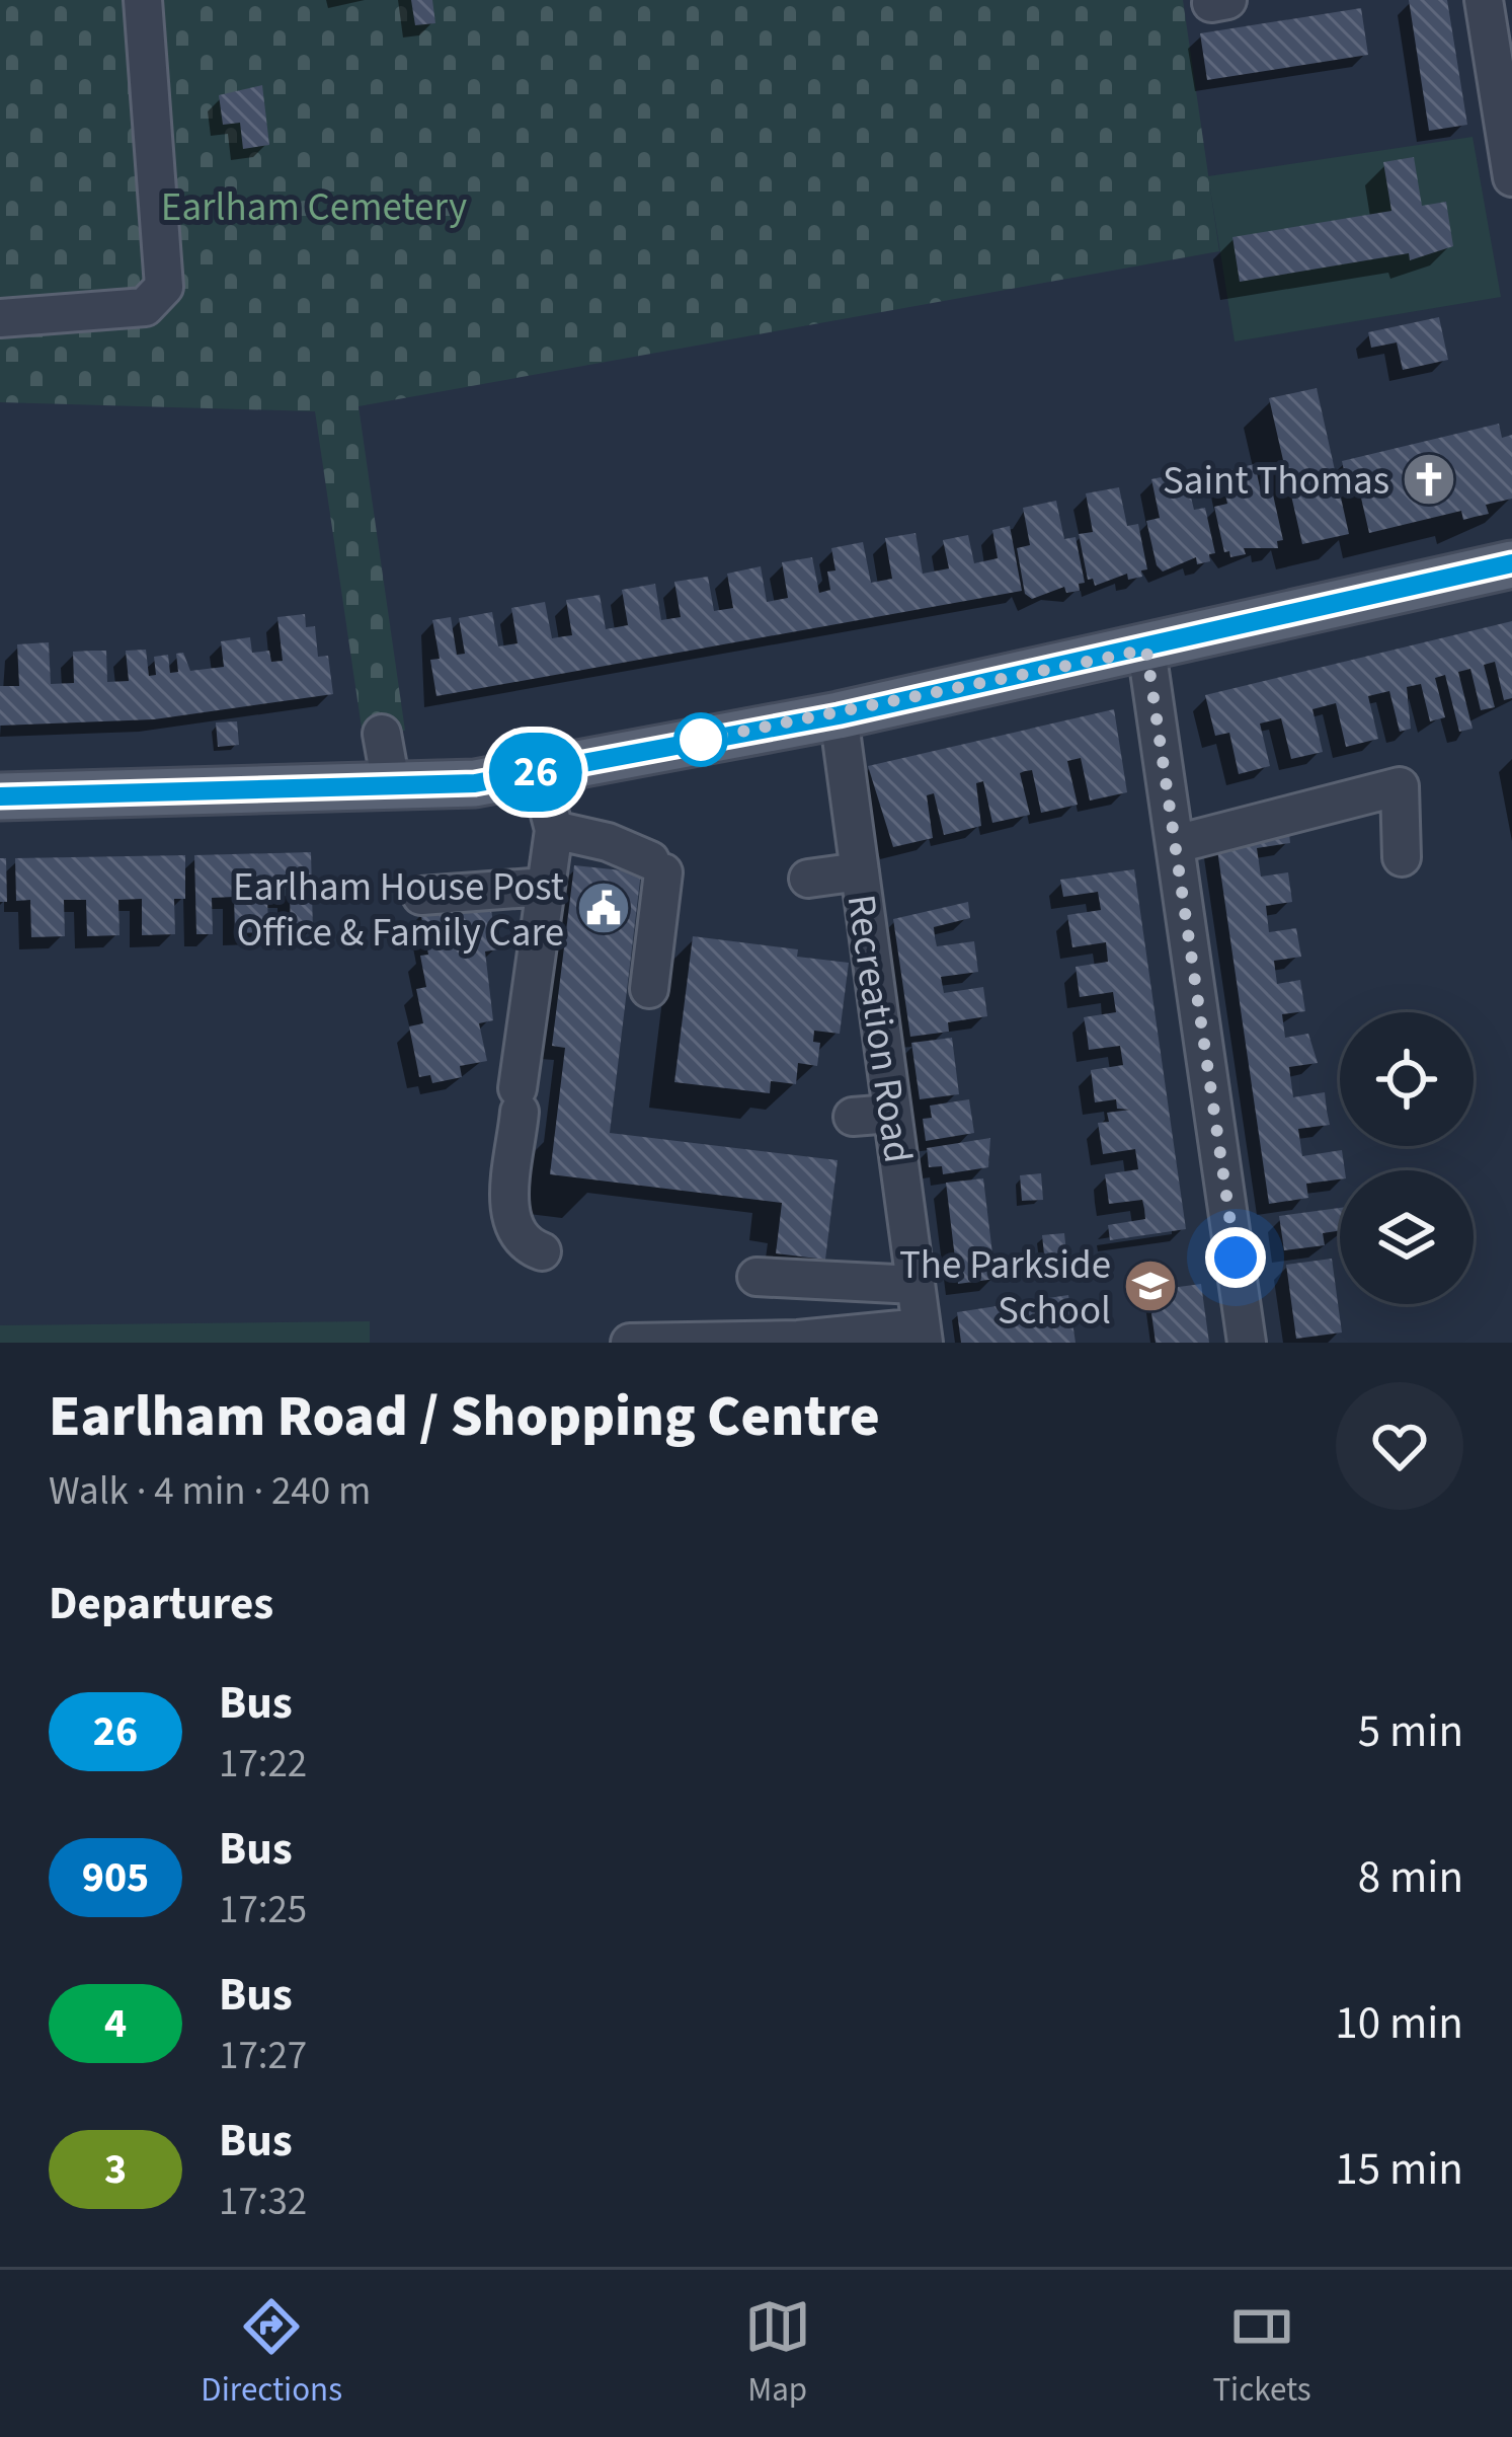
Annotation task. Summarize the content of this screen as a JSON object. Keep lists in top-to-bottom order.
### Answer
{
  "streets": {
    "street": ["Recreation Road"]
  },
  "parks": ["Earlham Cemetery"],
  "places": {
    "church": ["Saint Thomas"],
    "public building": ["Earlham House Post Office & Family Care"],
    "school or university": ["The Parkside School"]
  },
  "lines": ["bus line 26"],
  "page": {
    "on_map": "26",
    "heading": [
      ["Earlham Road / Shopping Centre", "Walk · 4 min · 240 m"],
      "Departures"
    ],
    "list": [
      {
        "mark": "26",
        "name": "Bus",
        "note": "17:22",
        "value": "5 min"
      },
      {
        "mark": "905",
        "name": "Bus",
        "note": "17:25",
        "value": "8 min"
      },
      {
        "mark": "4",
        "name": "Bus",
        "note": "17:27",
        "value": "10 min"
      },
      {
        "mark": "3",
        "name": "Bus",
        "note": "17:32",
        "value": "15 min"
      }
    ],
    "tabs": ["Directions", "Map", "Tickets"]
  }
}
